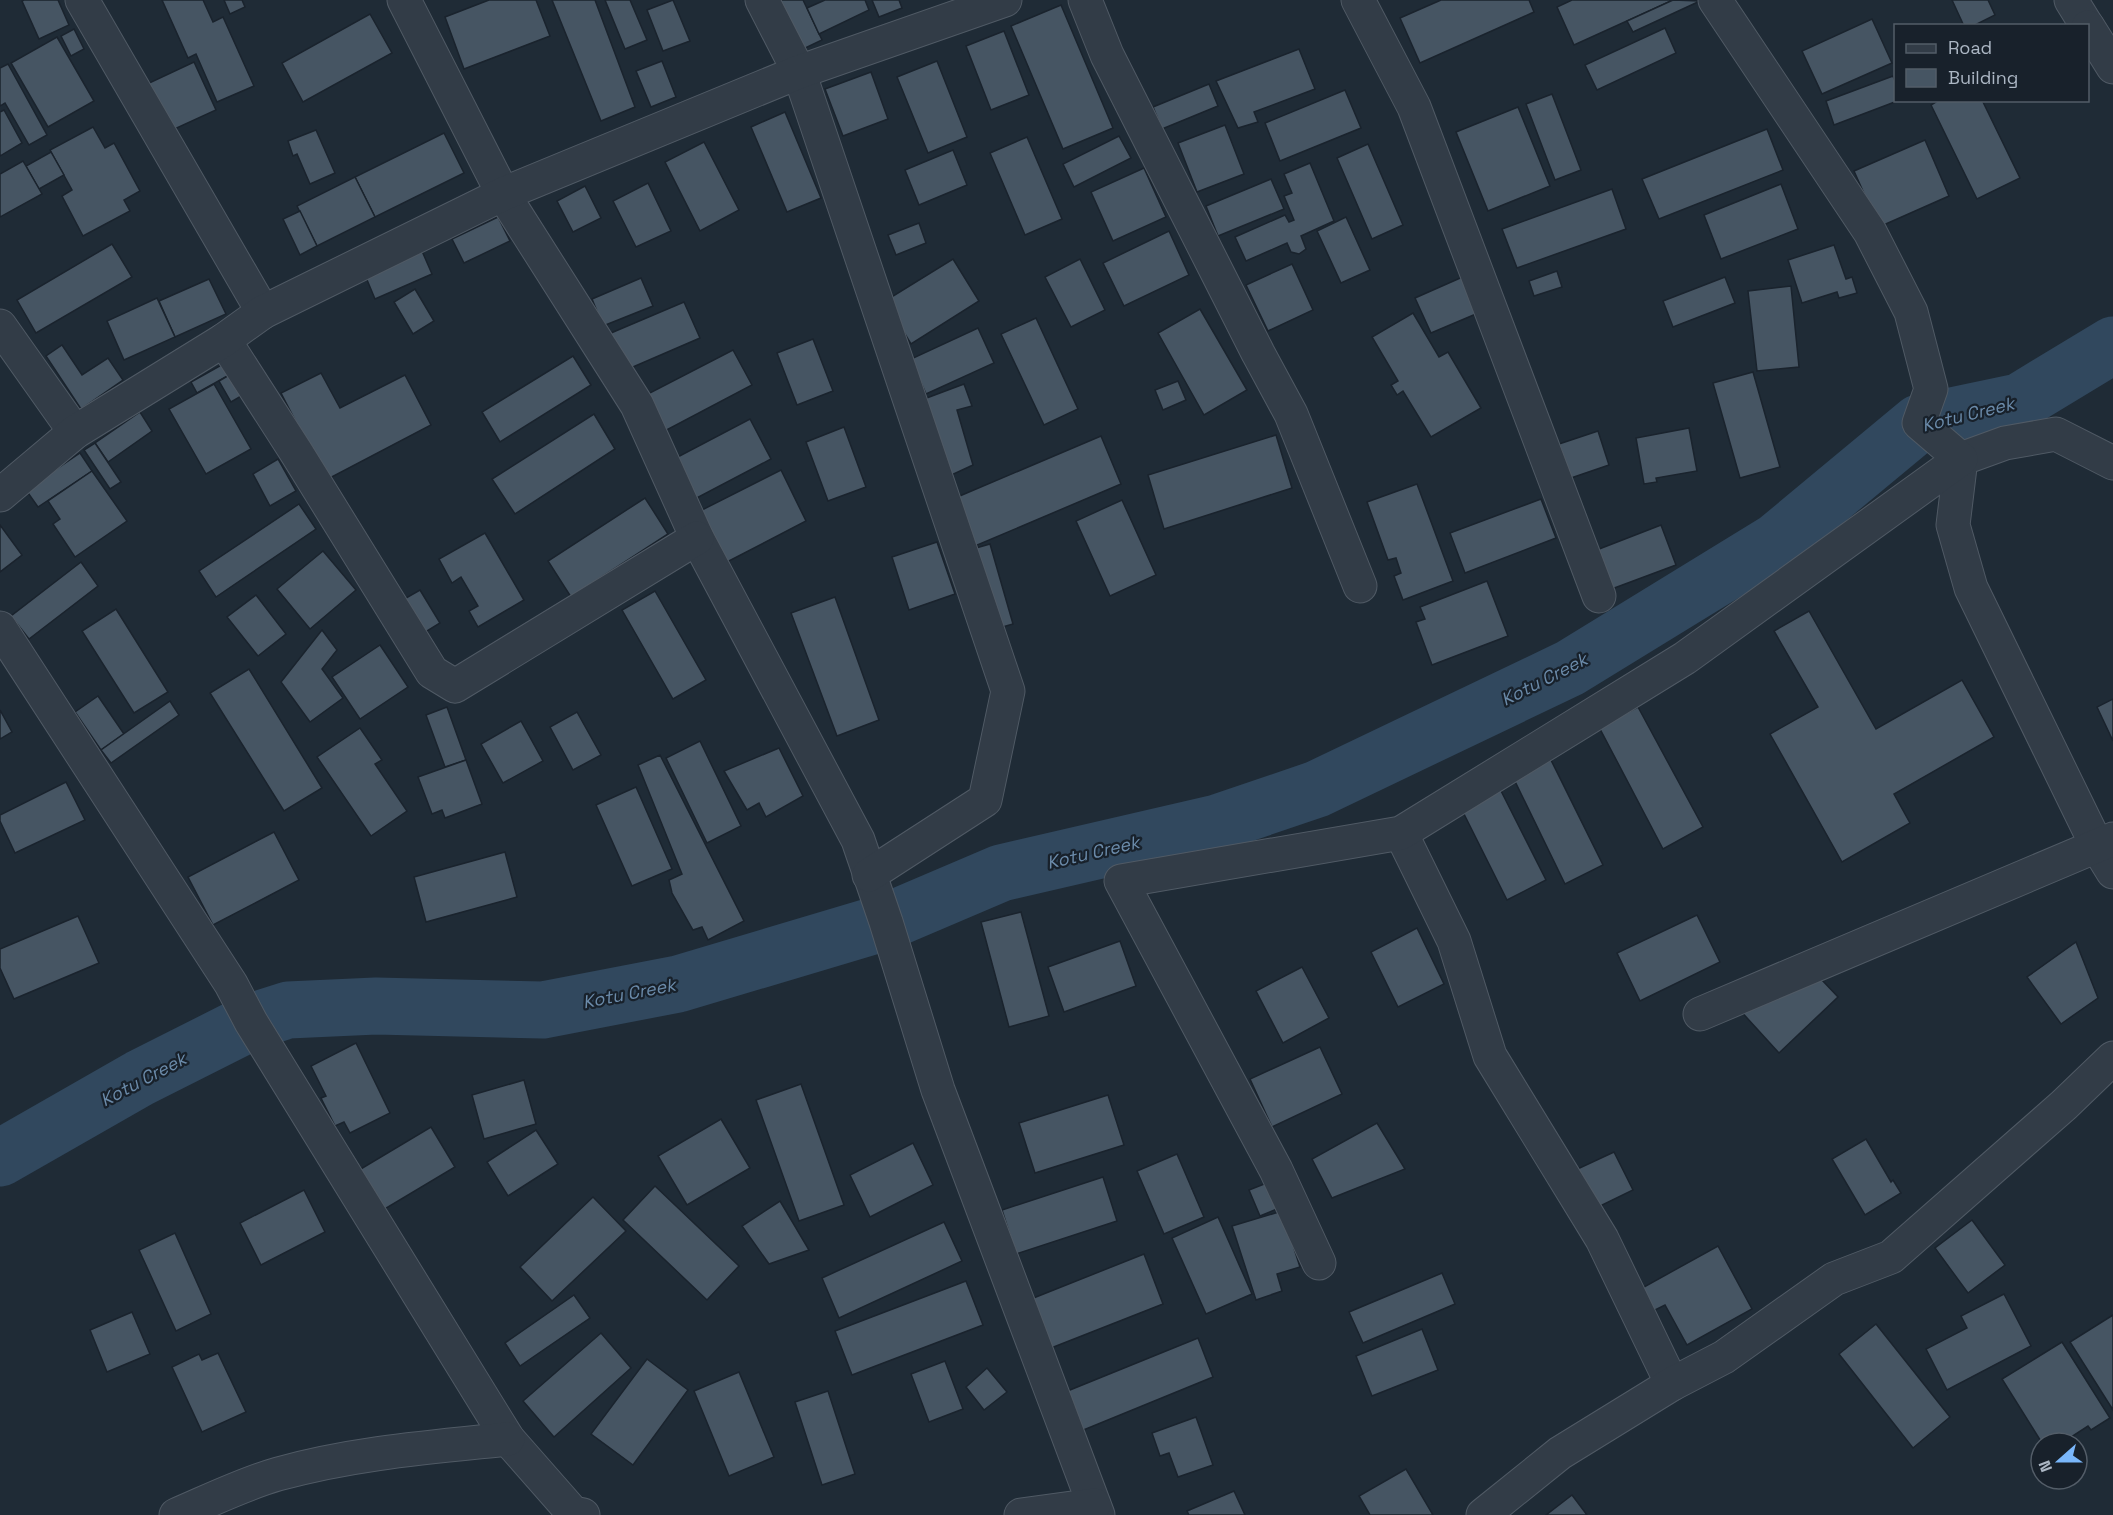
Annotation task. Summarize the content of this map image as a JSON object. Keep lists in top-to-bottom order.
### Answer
{
  "water": ["Kotu Creek"],
  "legend": ["Road", "Building"],
  "north": "left"
}
